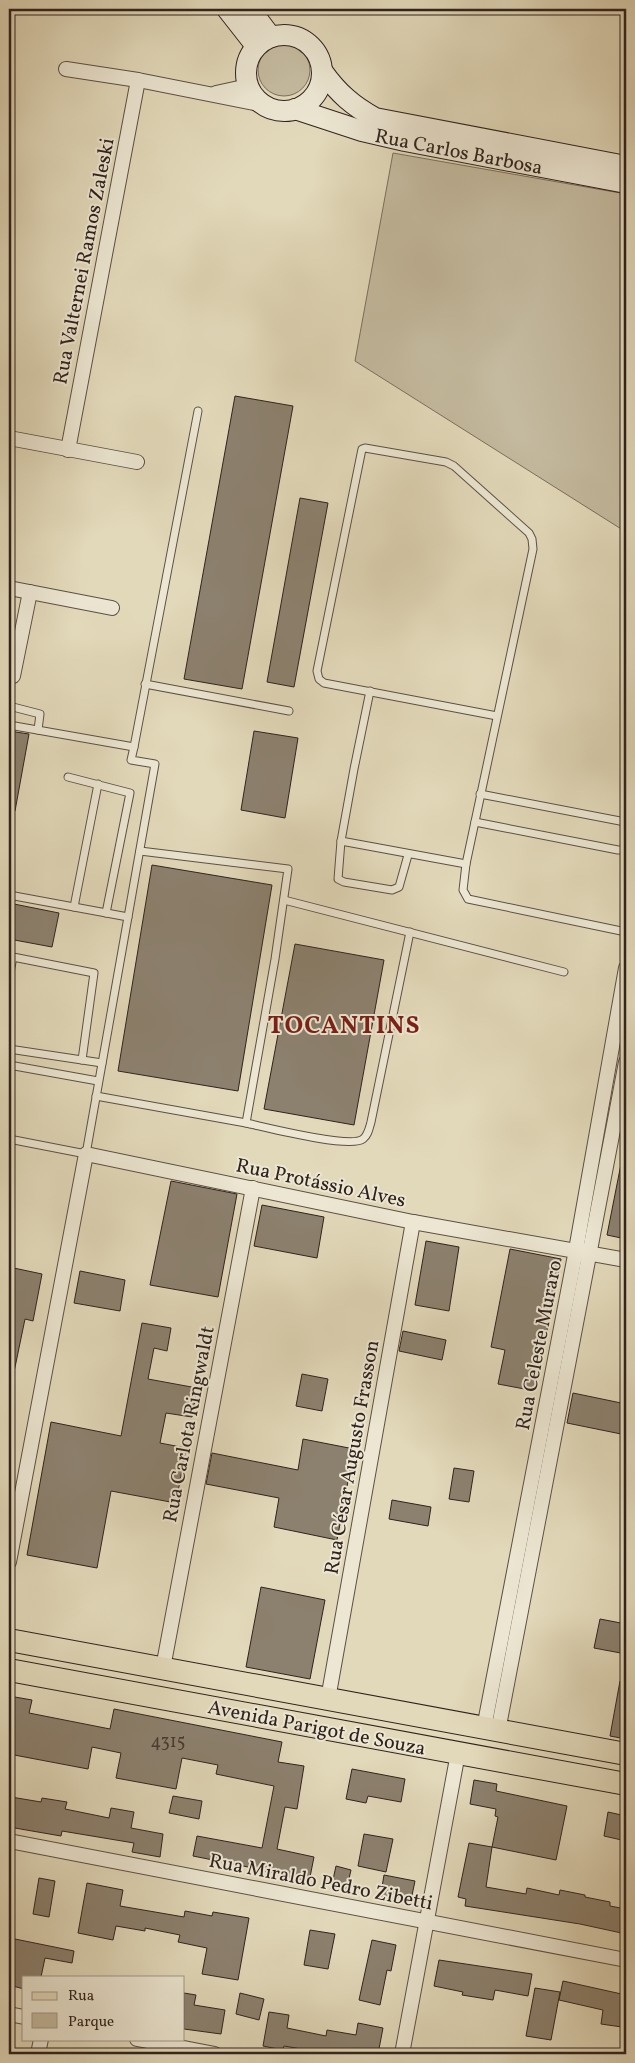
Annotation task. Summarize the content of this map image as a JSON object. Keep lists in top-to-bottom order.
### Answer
{
  "streets": {
    "main road": ["Avenida Parigot de Souza"],
    "street": [
      "Rua Carlos Barbosa",
      "Rua Valternei Ramos Zaleski",
      "Rua Protássio Alves",
      "Rua Celeste Muraro",
      "Rua Carlota Ringwaldt",
      "Rua César Augusto Frasson",
      "Rua Miraldo Pedro Zibetti"
    ]
  },
  "crossings": [
    ["Rua Carlos Barbosa", "Rua Valternei Ramos Zaleski"],
    ["Rua Protássio Alves", "Rua Celeste Muraro"],
    ["Rua Protássio Alves", "Rua Carlota Ringwaldt"],
    ["Rua Protássio Alves", "Rua César Augusto Frasson"],
    ["Rua Celeste Muraro", "Avenida Parigot de Souza"],
    ["Rua Carlota Ringwaldt", "Avenida Parigot de Souza"],
    ["Rua César Augusto Frasson", "Avenida Parigot de Souza"]
  ],
  "districts": ["TOCANTINS"],
  "house_numbers": ["4315"],
  "legend": ["Rua", "Parque"]
}
